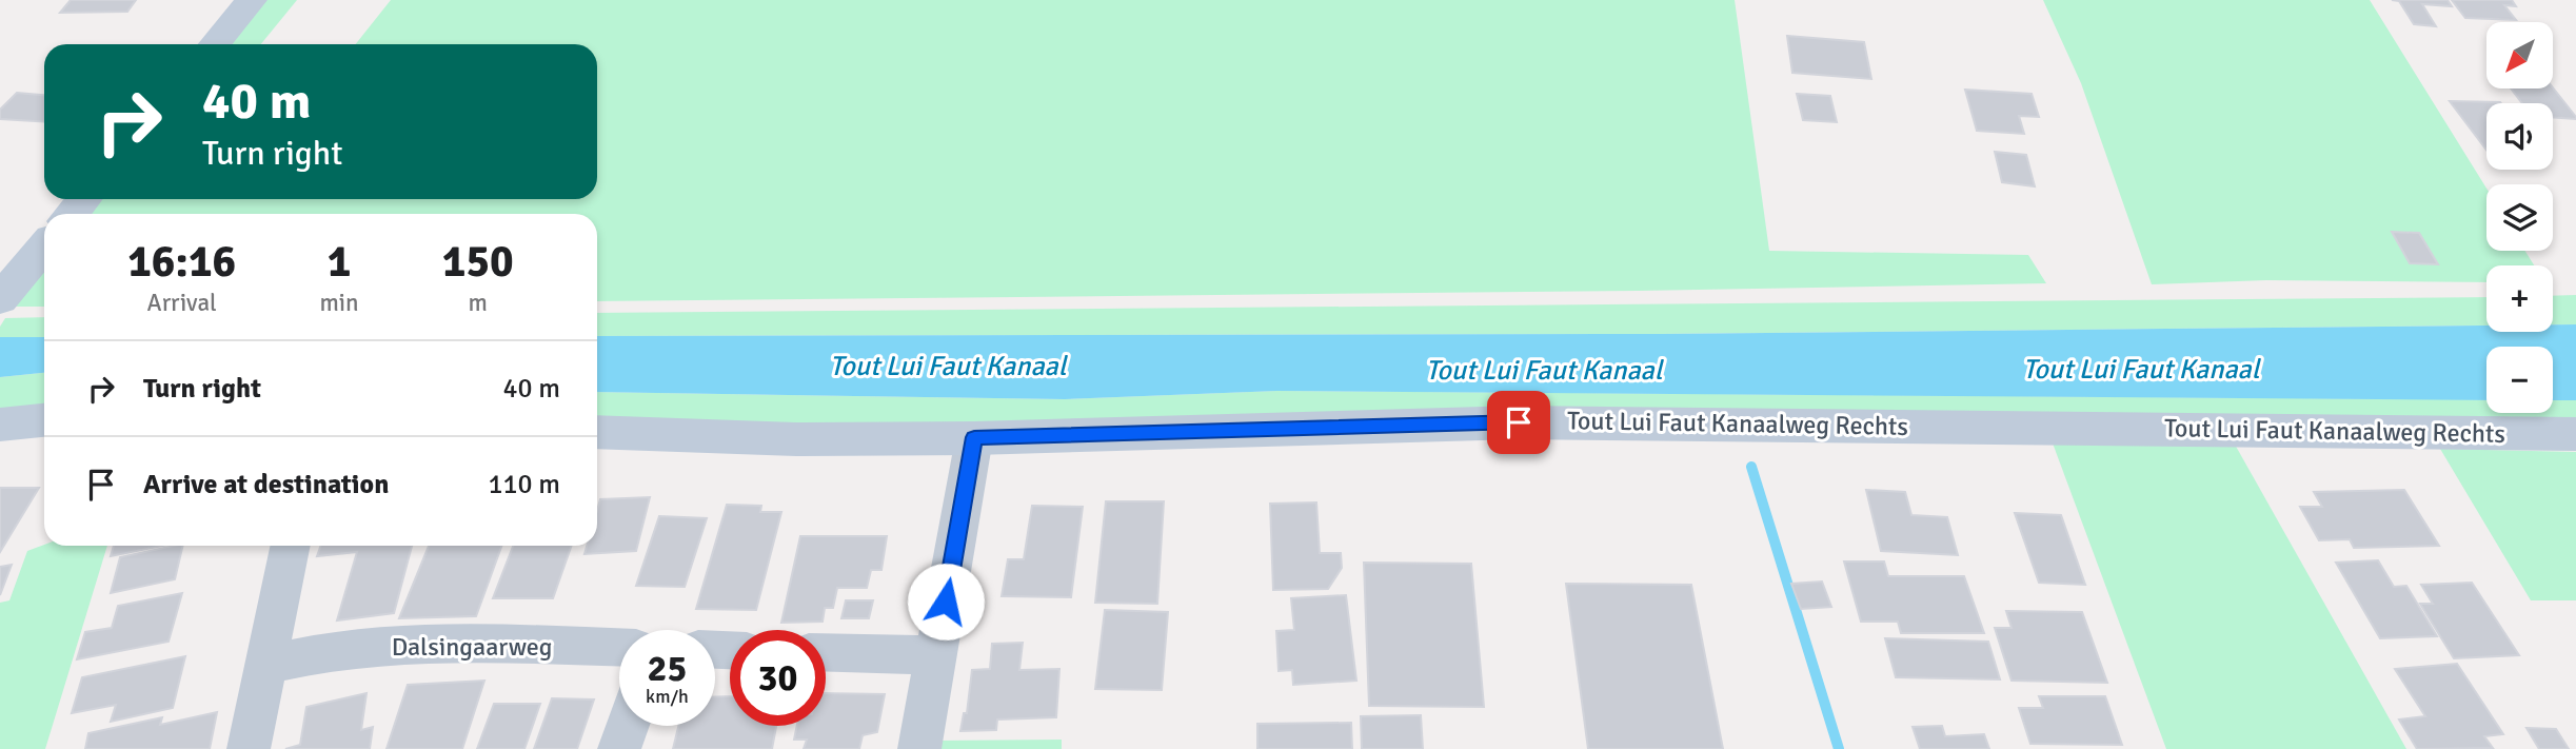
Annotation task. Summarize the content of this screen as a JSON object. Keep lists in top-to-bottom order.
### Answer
{
  "streets": {
    "street": ["Tout Lui Faut Kanaalweg Rechts", "Dalsingaarweg"]
  },
  "water": ["Tout Lui Faut Kanaal"],
  "north": "bottom left",
  "page": {
    "map_buttons": ["+", "−"],
    "turn": ["40 m", "Turn right"],
    "eta": [
      "16:16",
      "Arrival",
      "1",
      "min",
      "150",
      "m"
    ],
    "list": [
      {
        "name": "Turn right",
        "value": "40 m"
      },
      {
        "name": "Arrive at destination",
        "value": "110 m"
      }
    ],
    "speed": "25 km/h",
    "limit": "30"
  }
}
